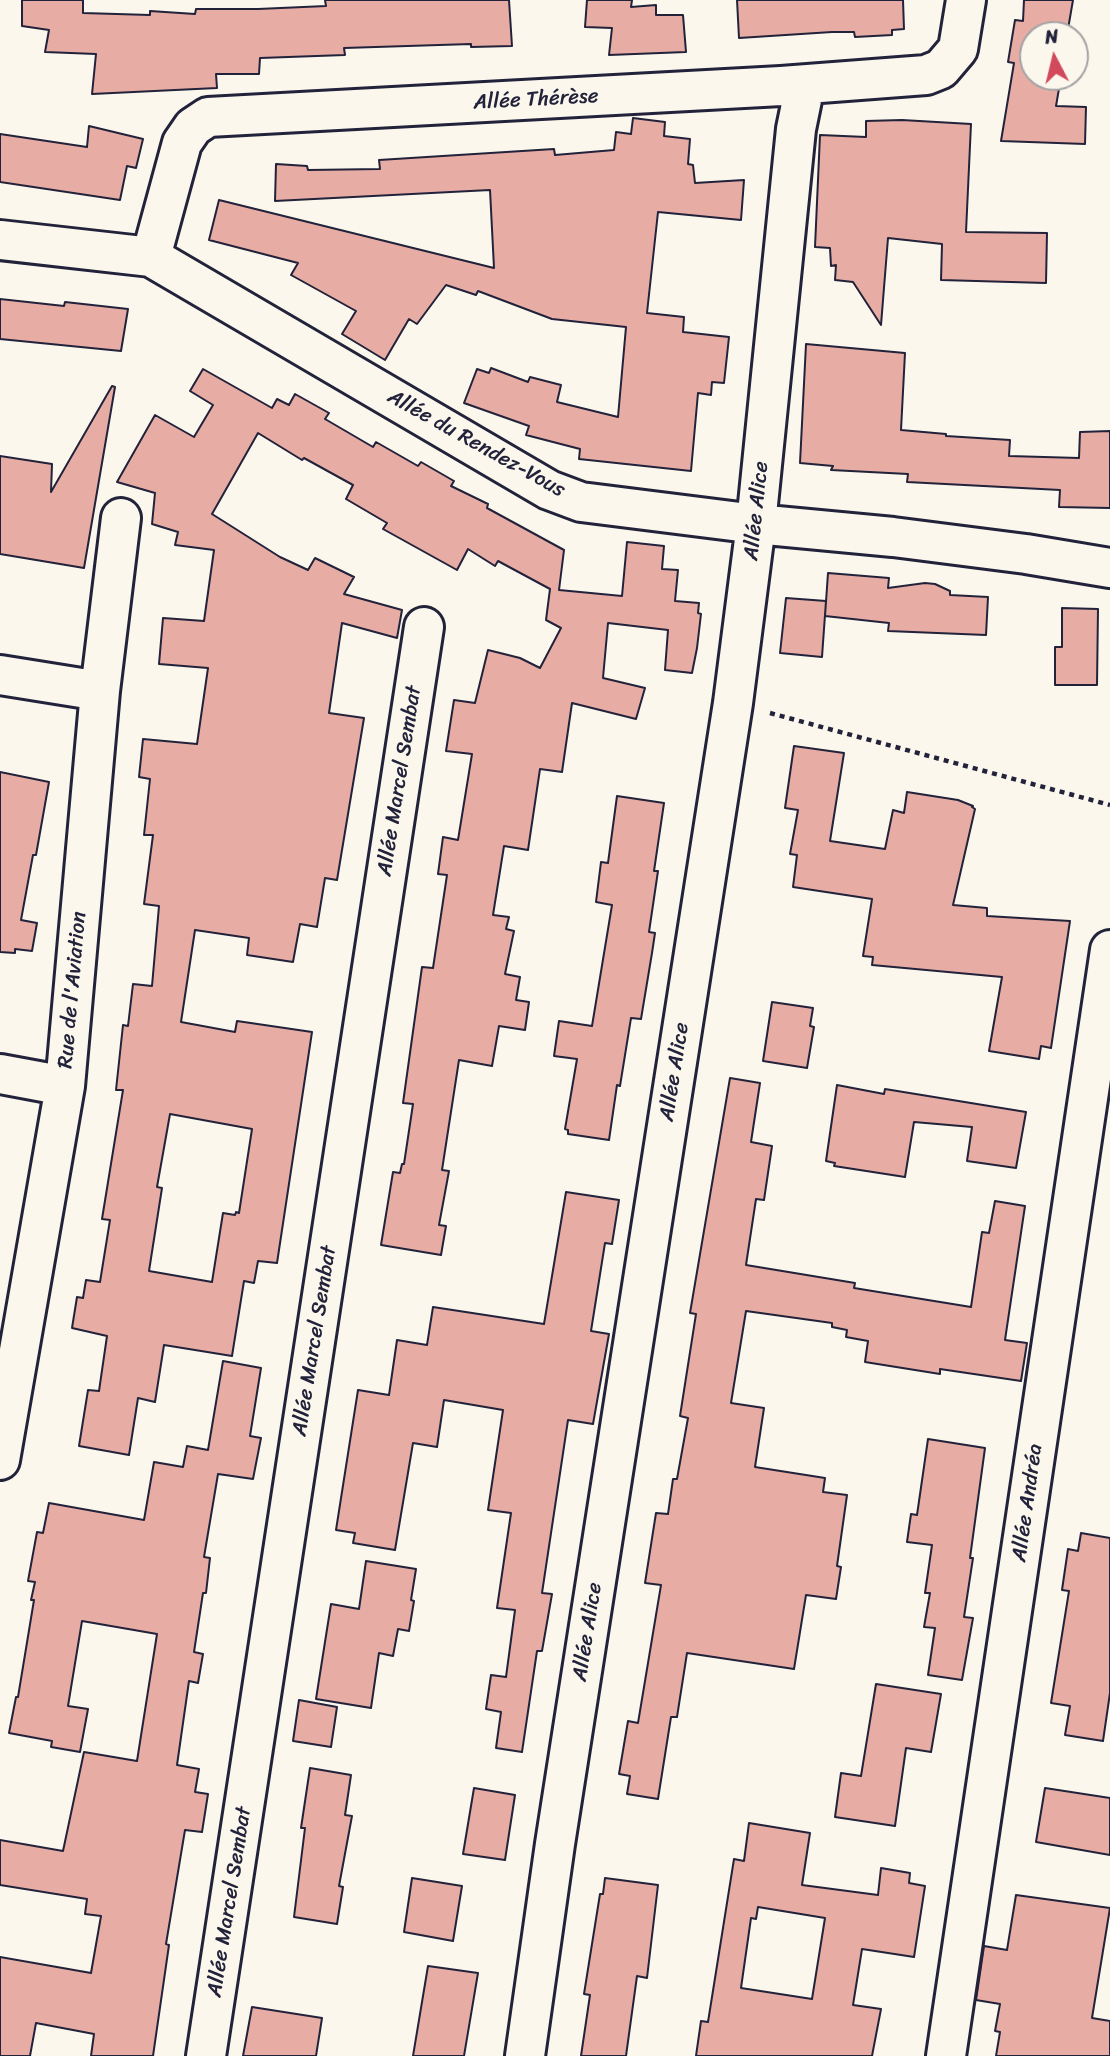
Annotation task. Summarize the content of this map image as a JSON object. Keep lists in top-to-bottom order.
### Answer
{
  "streets": {
    "street": [
      "Allée Thérèse",
      "Allée du Rendez-Vous",
      "Allée Alice",
      "Allée Marcel Sembat",
      "Rue de l'Aviation",
      "Allée Andréa"
    ]
  },
  "crossings": [
    ["Allée Thérèse", "Allée du Rendez-Vous"],
    ["Allée Thérèse", "Allée Alice"],
    ["Allée du Rendez-Vous", "Allée Alice"]
  ],
  "north": "top"
}
